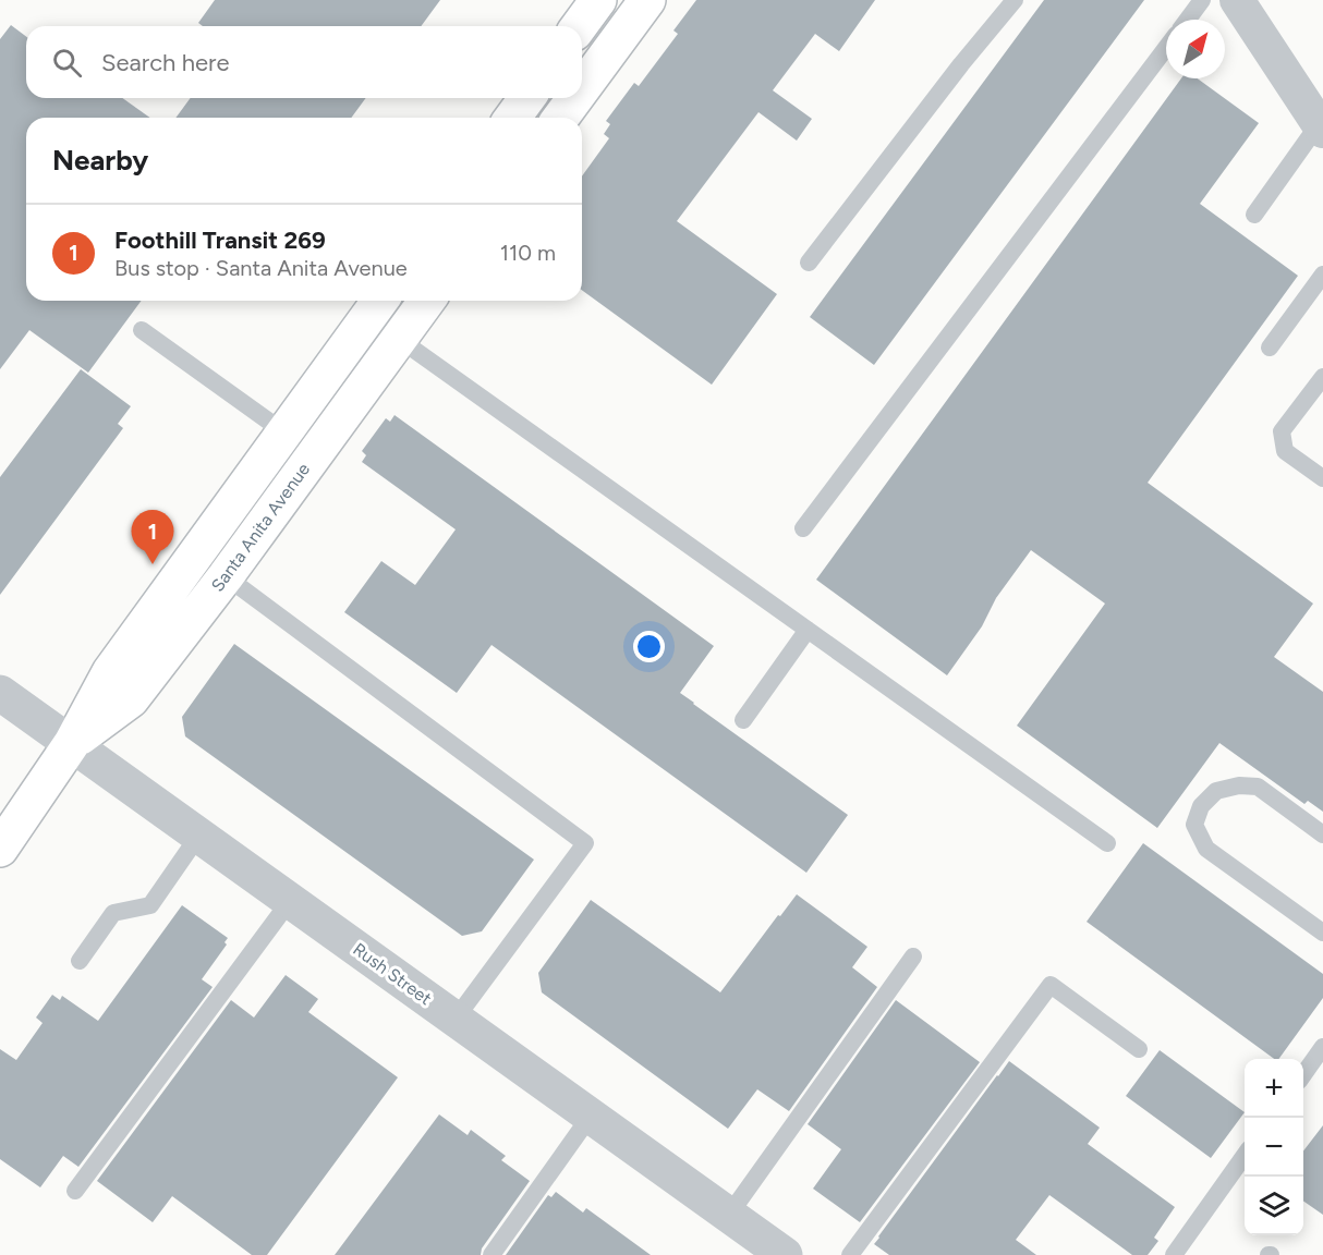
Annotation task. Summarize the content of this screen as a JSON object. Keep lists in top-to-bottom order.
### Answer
{
  "streets": {
    "main road": ["Santa Anita Avenue"],
    "street": ["Rush Street"]
  },
  "crossings": [
    ["Santa Anita Avenue", "Rush Street"]
  ],
  "north": "top right",
  "page": {
    "search": "Search here",
    "heading": "Nearby",
    "list": [
      {
        "mark": "1",
        "name": "Foothill Transit 269",
        "note": "Bus stop · Santa Anita Avenue",
        "value": "110 m"
      }
    ],
    "pins": "1",
    "map_buttons": ["+", "−"]
  }
}
